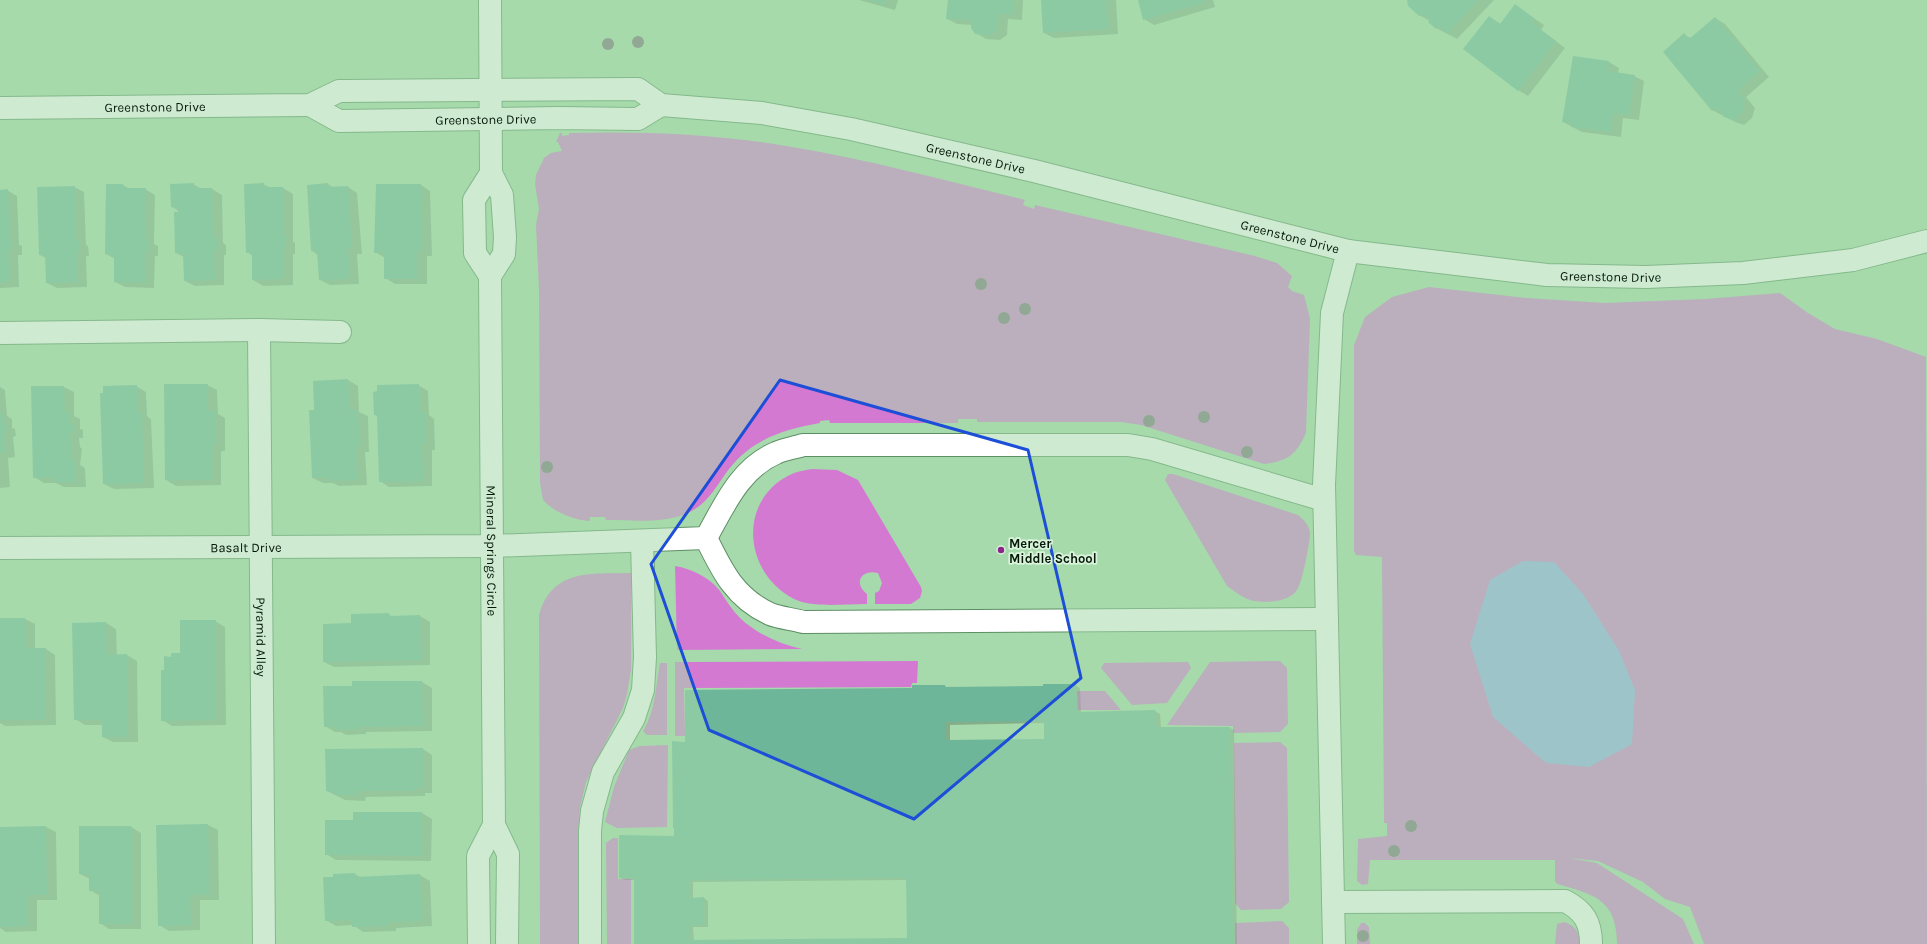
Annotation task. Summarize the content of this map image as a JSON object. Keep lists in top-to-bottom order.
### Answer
{
  "streets": {
    "street": [
      "Greenstone Drive",
      "Basalt Drive",
      "Mineral Springs Circle",
      "Pyramid Alley"
    ]
  },
  "crossings": [
    ["Basalt Drive", "Mineral Springs Circle"],
    ["Basalt Drive", "Pyramid Alley"]
  ],
  "places": ["Mercer Middle School"]
}
